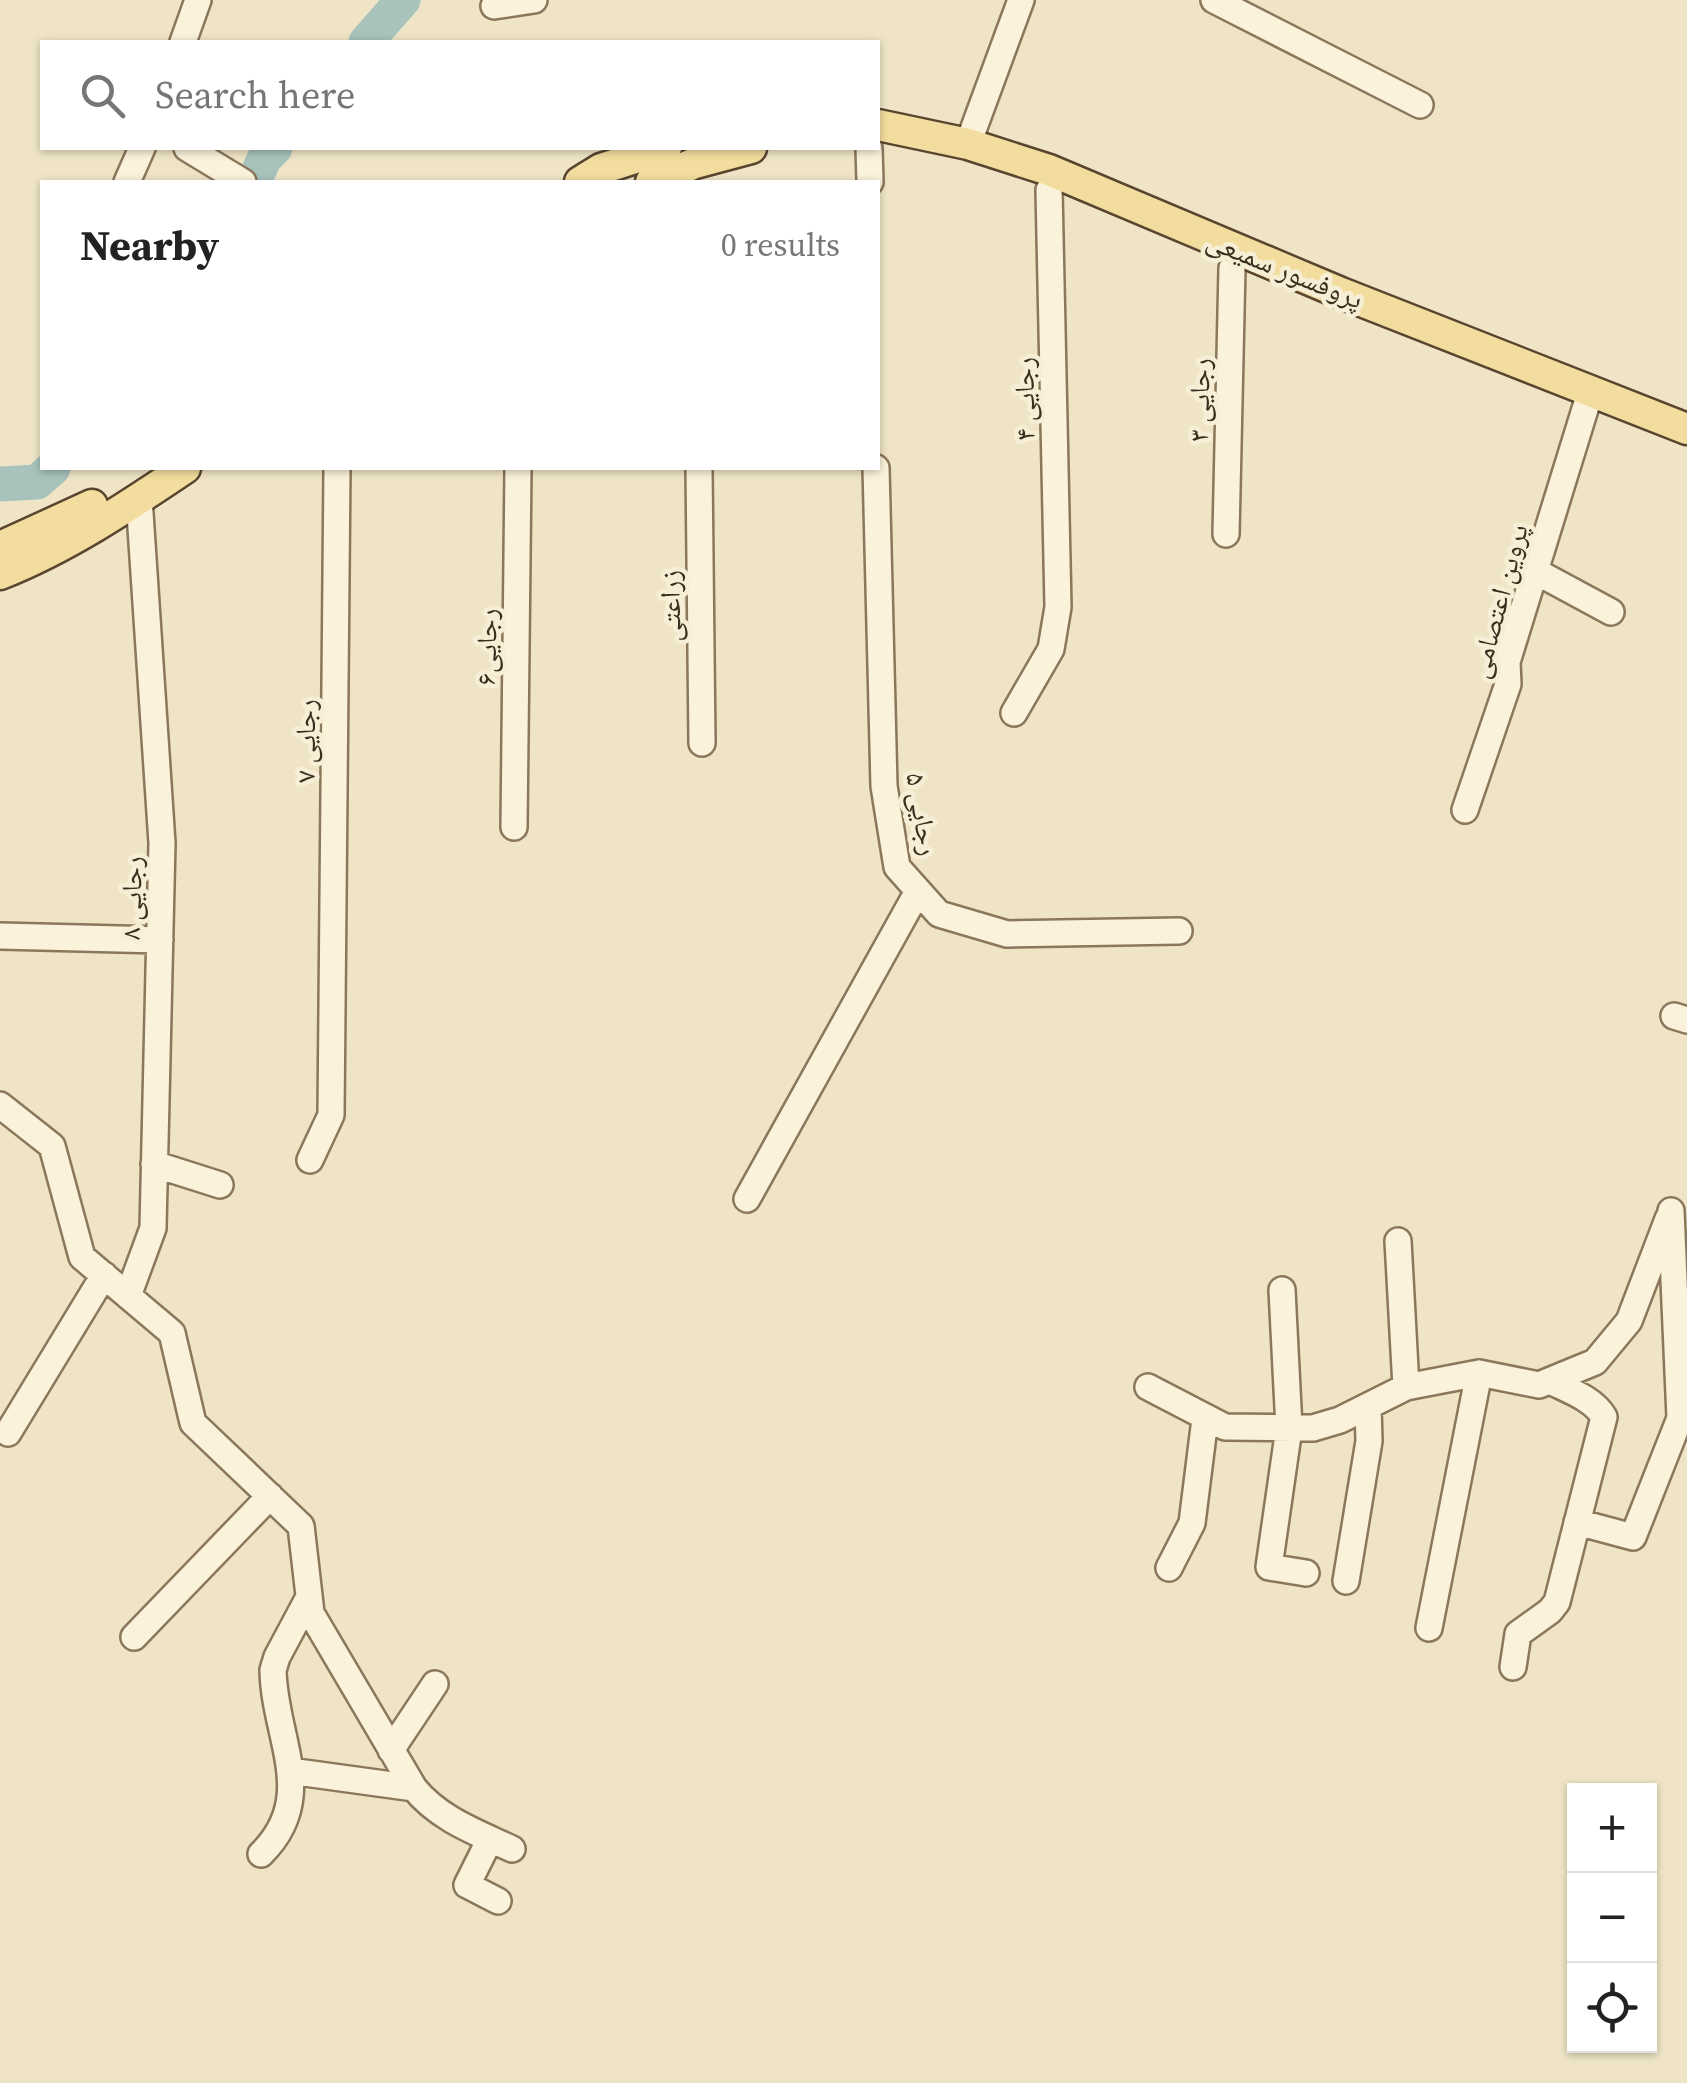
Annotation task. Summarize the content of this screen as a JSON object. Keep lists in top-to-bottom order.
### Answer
{
  "streets": {
    "main road": ["پروفسور سمیعی"],
    "street": [
      "رجایی ۴",
      "رجایی ۳",
      "پروین اعتصامی",
      "زراعتی",
      "رجایی۶",
      "رجایی ۷",
      "رجایی ۵",
      "رجایی ۸"
    ]
  },
  "crossings": [
    ["پروفسور سمیعی", "رجایی ۴"],
    ["پروفسور سمیعی", "رجایی ۳"],
    ["پروفسور سمیعی", "پروین اعتصامی"]
  ],
  "page": {
    "search": "Search here",
    "heading": ["Nearby", "0 results"],
    "map_buttons": ["+", "−"]
  }
}
